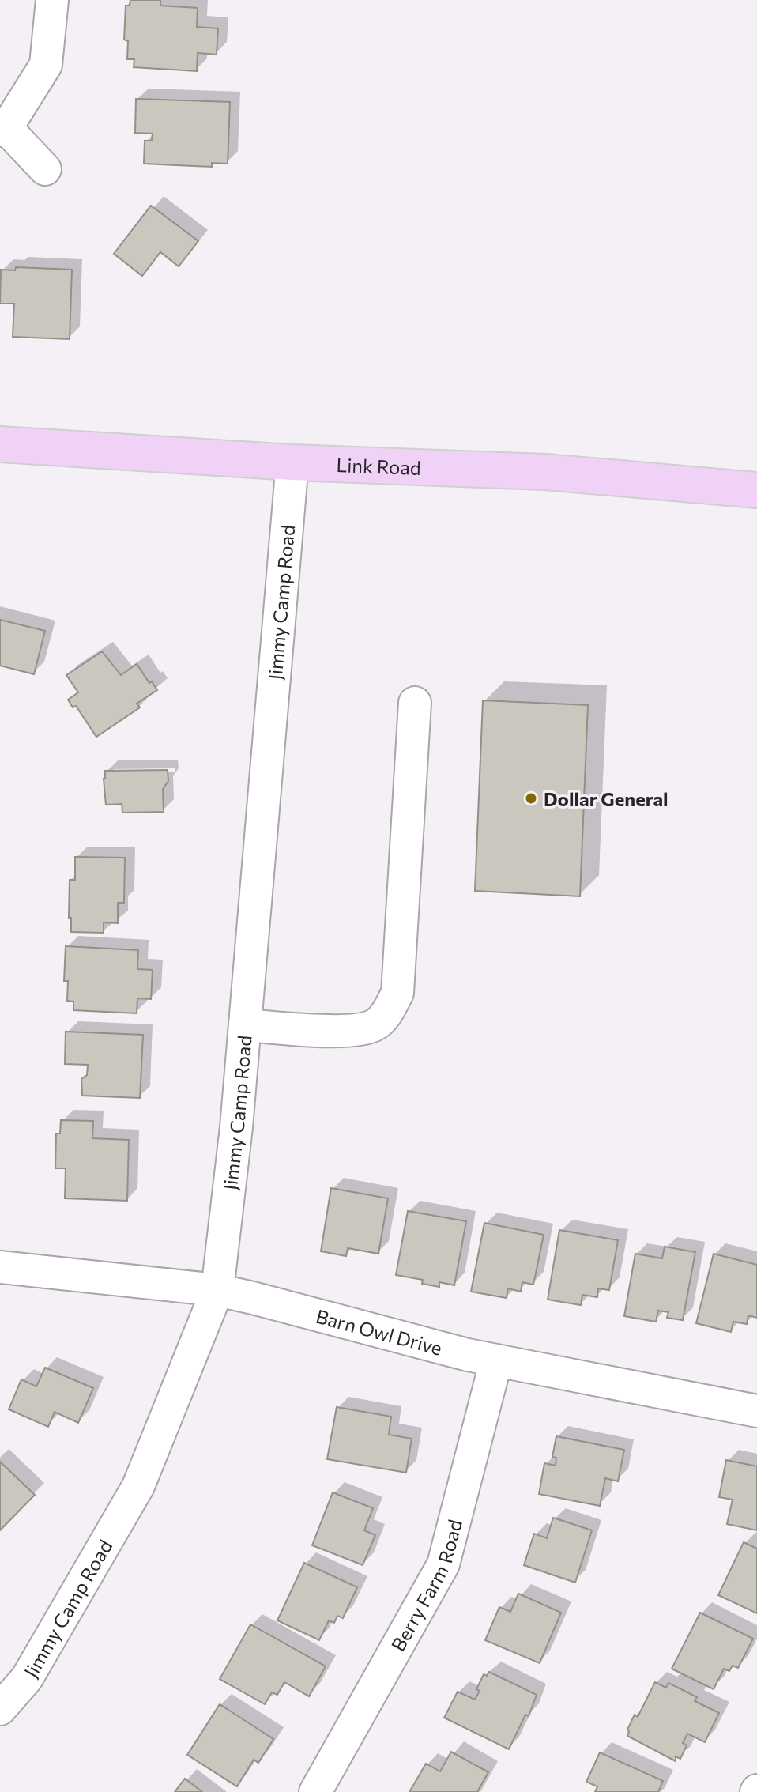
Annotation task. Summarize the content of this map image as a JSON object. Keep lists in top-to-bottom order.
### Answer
{
  "streets": {
    "main road": ["Link Road"],
    "street": ["Jimmy Camp Road", "Barn Owl Drive", "Berry Farm Road"]
  },
  "crossings": [
    ["Link Road", "Jimmy Camp Road"],
    ["Jimmy Camp Road", "Barn Owl Drive"],
    ["Barn Owl Drive", "Berry Farm Road"]
  ],
  "places": ["Dollar General"]
}
